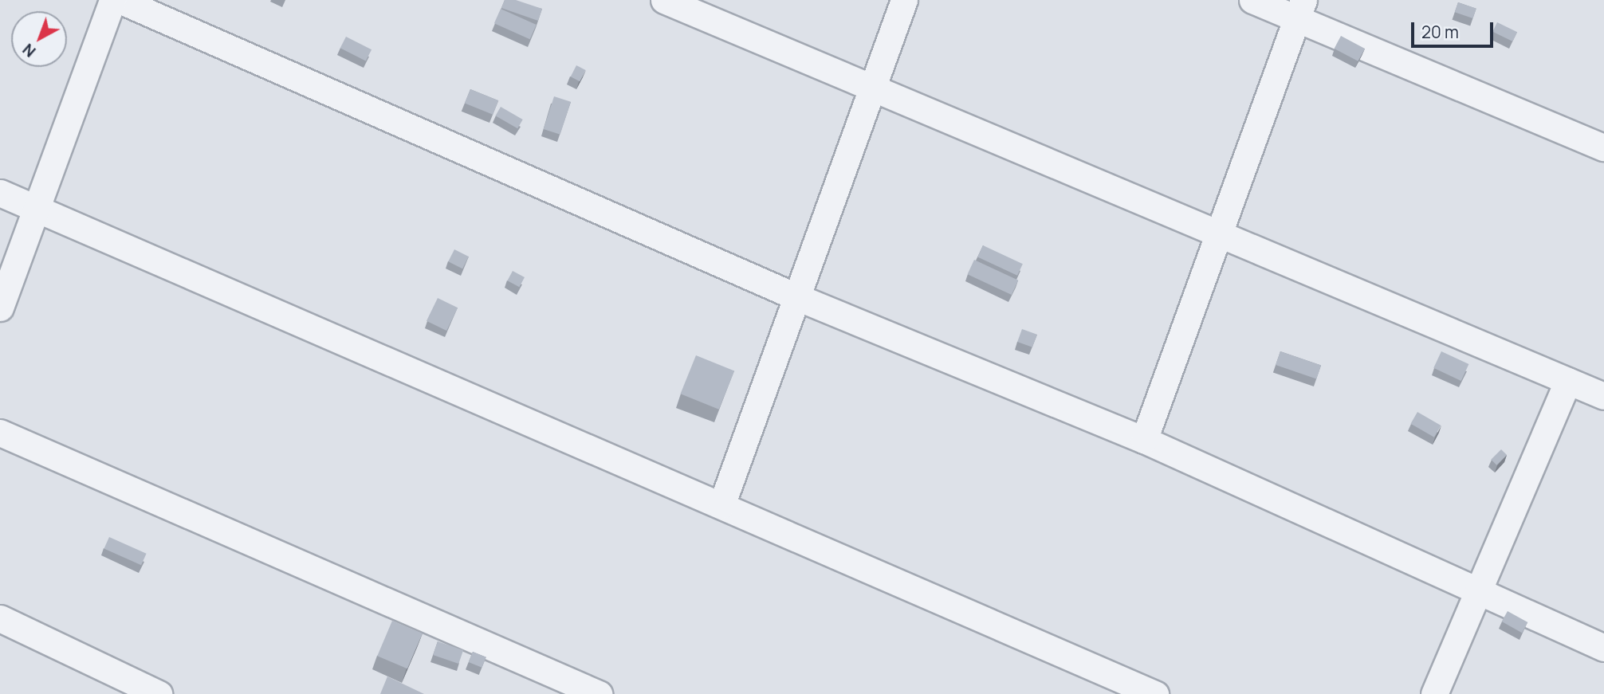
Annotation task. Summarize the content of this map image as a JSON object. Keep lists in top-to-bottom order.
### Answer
{
  "scale_bar": "20 m",
  "north": "bottom left"
}
